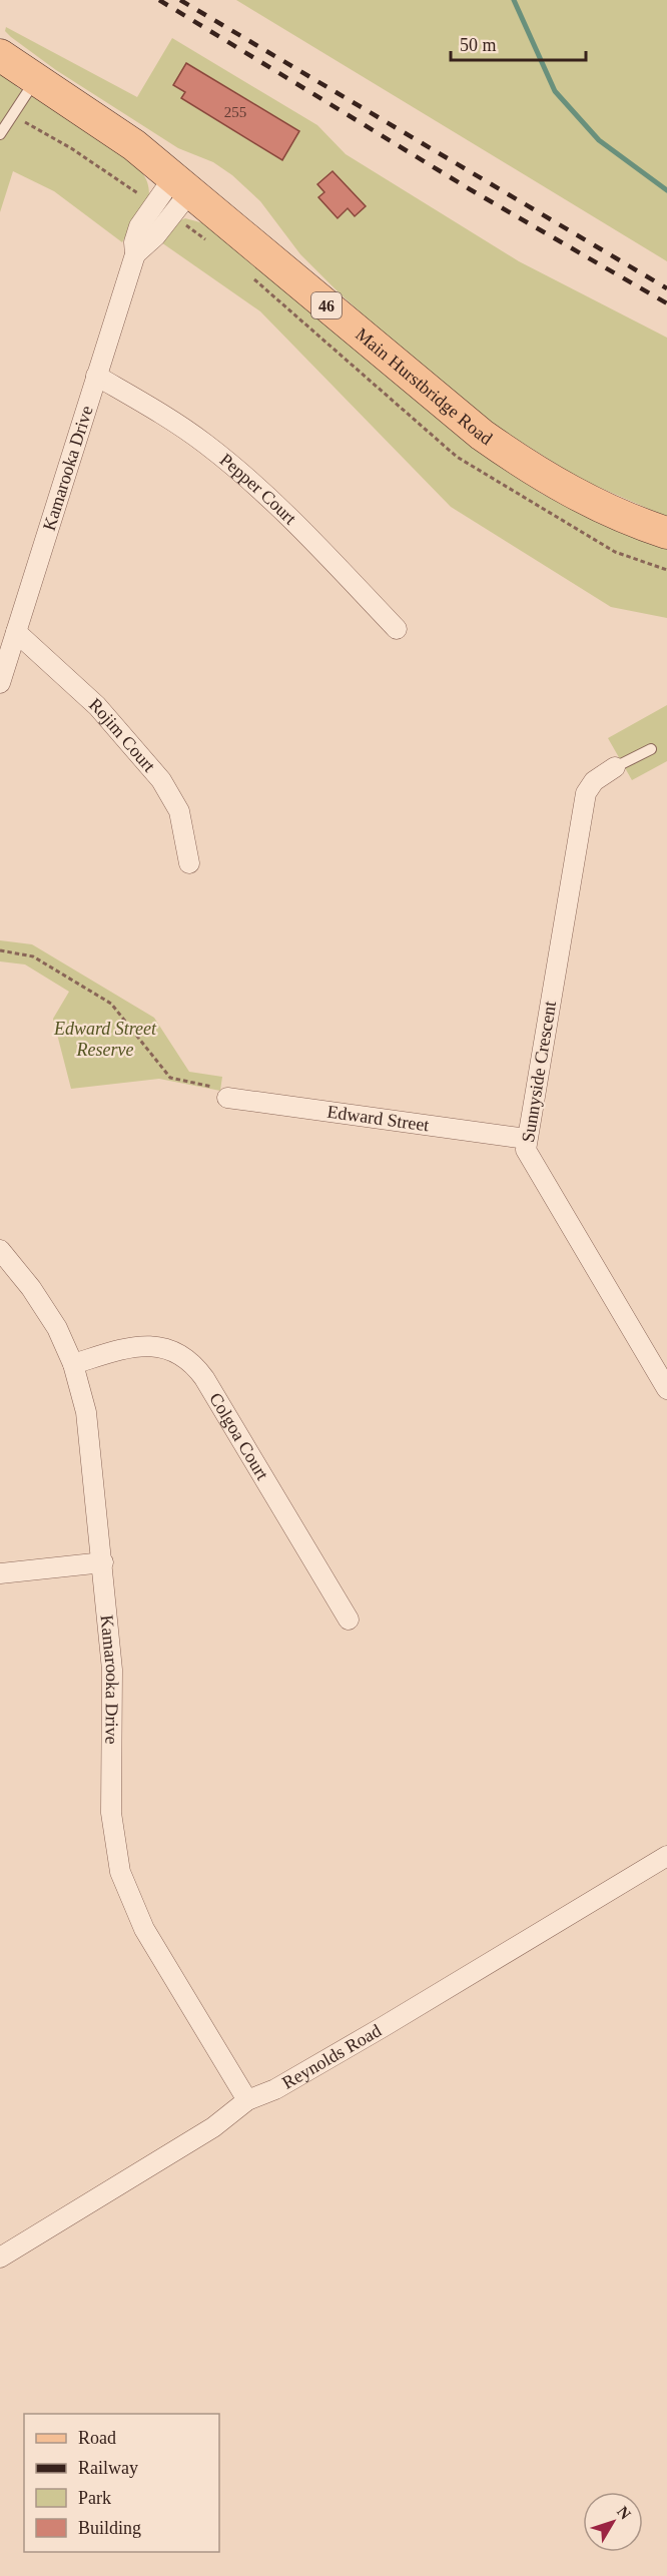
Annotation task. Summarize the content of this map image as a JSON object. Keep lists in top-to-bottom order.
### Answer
{
  "streets": {
    "main road": ["46", "Main Hurstbridge Road"],
    "street": [
      "Kamarooka Drive",
      "Pepper Court",
      "Rojim Court",
      "Sunnyside Crescent",
      "Edward Street",
      "Colgoa Court",
      "Reynolds Road"
    ]
  },
  "crossings": [
    ["Main Hurstbridge Road", "Kamarooka Drive"],
    ["Kamarooka Drive", "Pepper Court"],
    ["Kamarooka Drive", "Rojim Court"],
    ["Kamarooka Drive", "Colgoa Court"],
    ["Kamarooka Drive", "Reynolds Road"],
    ["Sunnyside Crescent", "Edward Street"]
  ],
  "parks": ["Edward Street Reserve"],
  "house_numbers": ["255"],
  "legend": [
    "Road",
    "Railway",
    "Park",
    "Building"
  ],
  "scale_bar": "50 m",
  "north": "top right"
}
